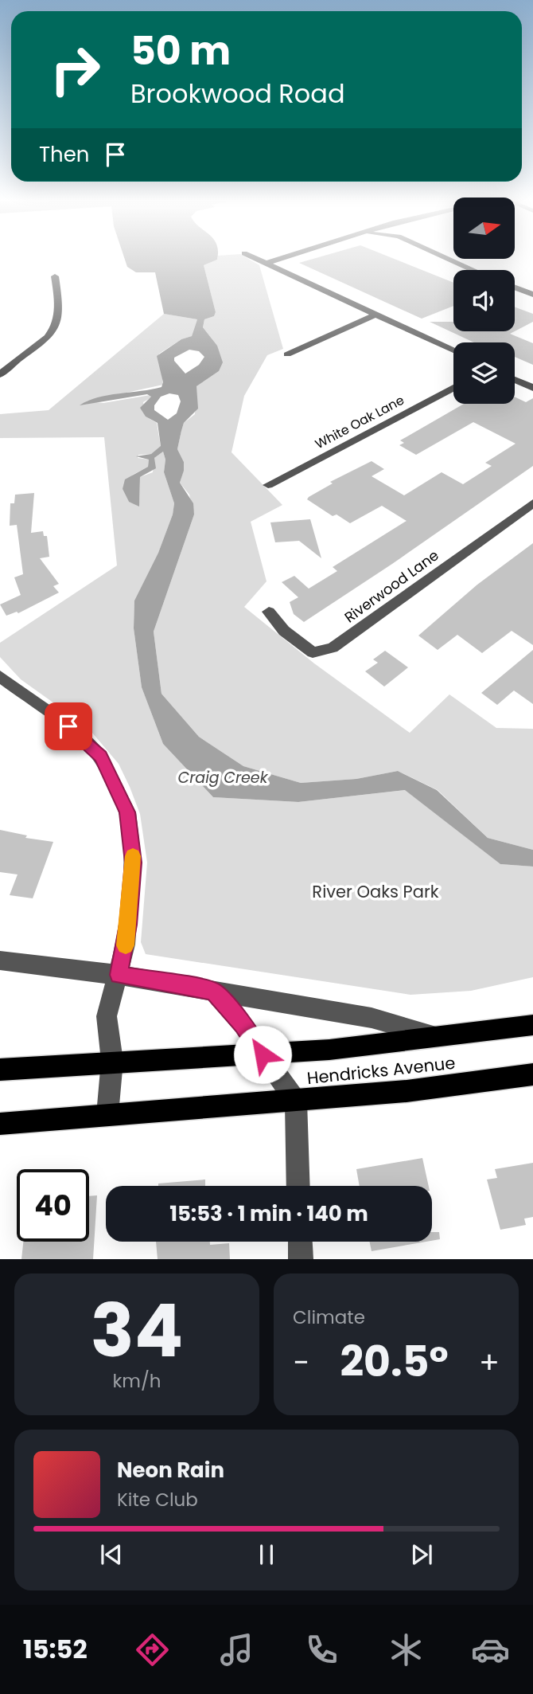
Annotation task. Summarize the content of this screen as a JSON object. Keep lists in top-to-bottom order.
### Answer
{
  "streets": {
    "main road": ["Hendricks Avenue"],
    "street": ["White Oak Lane", "Riverwood Lane"]
  },
  "water": ["Craig Creek"],
  "parks": ["River Oaks Park"],
  "north": "right",
  "page": {
    "turn": ["50 m", "Brookwood Road"],
    "then": "Then",
    "limit": "40",
    "trip": "15:53 · 1 min · 140 m",
    "tile": [
      ["34", "km/h"],
      "Climate"
    ],
    "heat": ["−", "20.5°", "+"],
    "song": ["Neon Rain", "Kite Club"],
    "tabs": "15:52"
  }
}
